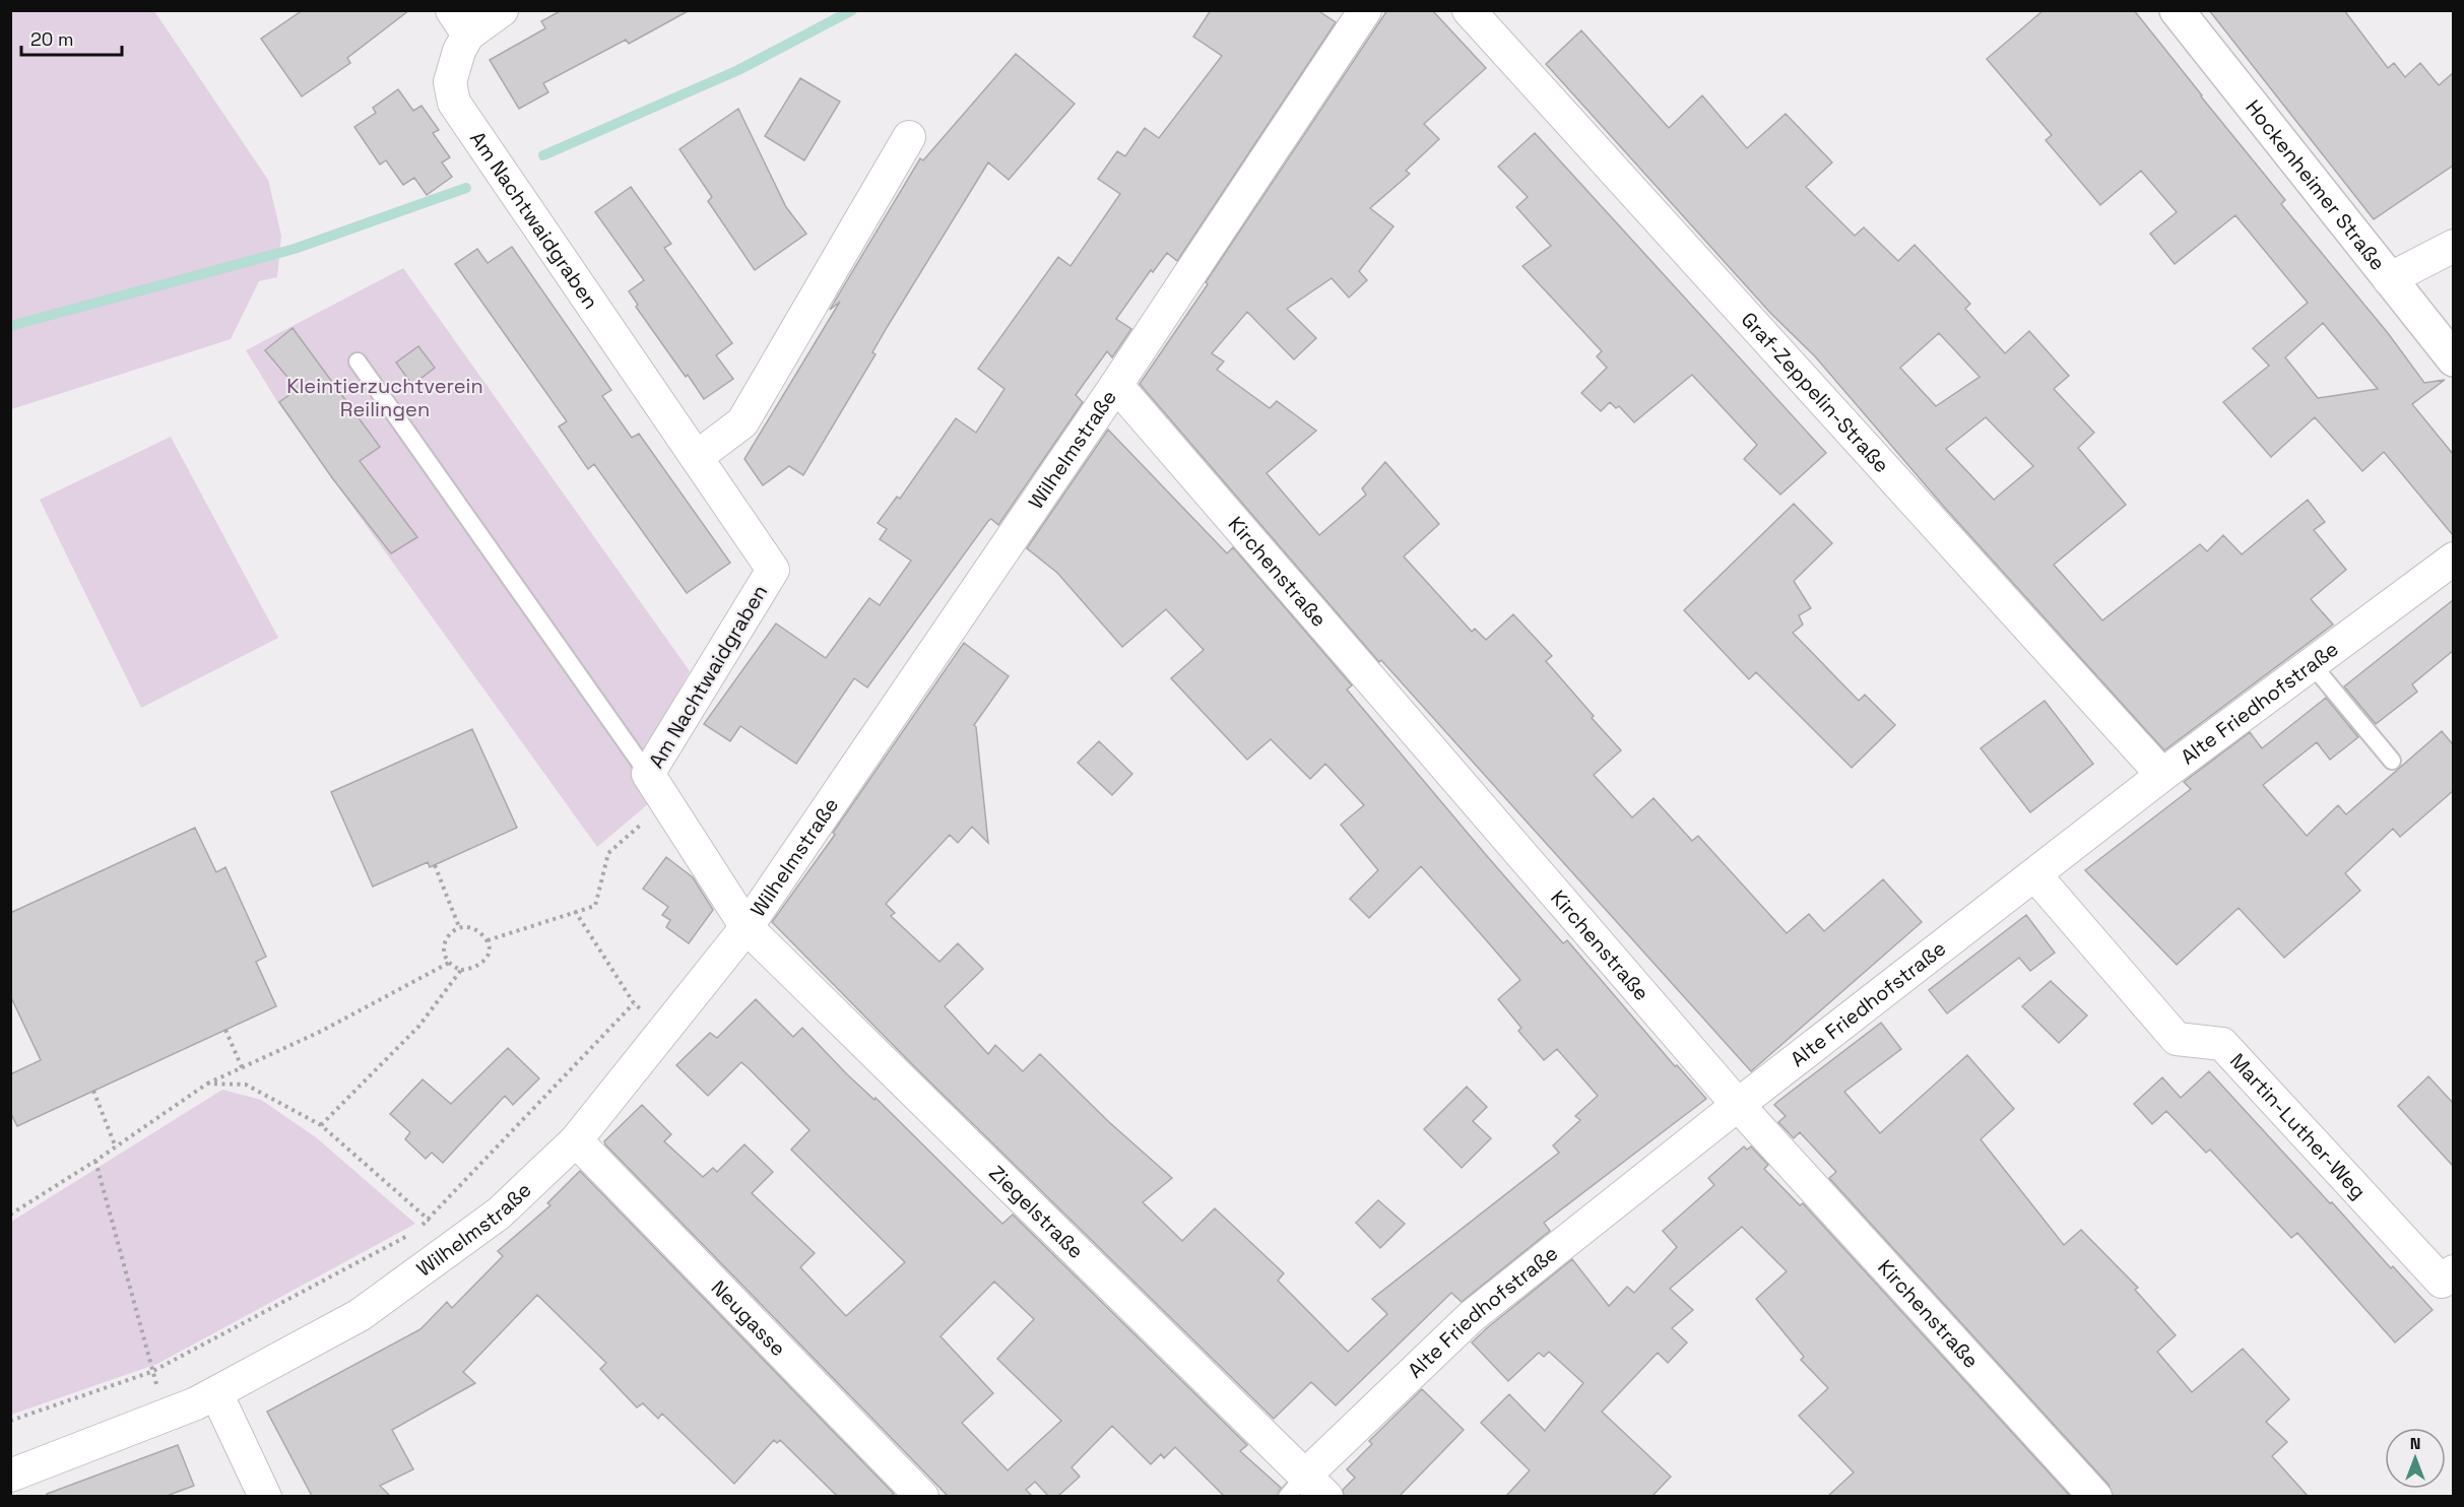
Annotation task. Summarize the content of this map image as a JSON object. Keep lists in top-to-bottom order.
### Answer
{
  "streets": {
    "street": [
      "Hockenheimer Straße",
      "Am Nachtwaidgraben",
      "Graf-Zeppelin-Straße",
      "Wilhelmstraße",
      "Kirchenstraße",
      "Alte Friedhofstraße",
      "Martin-Luther-Weg",
      "Ziegelstraße",
      "Neugasse"
    ]
  },
  "crossings": [
    ["Am Nachtwaidgraben", "Wilhelmstraße"],
    ["Am Nachtwaidgraben", "Ziegelstraße"],
    ["Graf-Zeppelin-Straße", "Alte Friedhofstraße"],
    ["Wilhelmstraße", "Kirchenstraße"],
    ["Wilhelmstraße", "Ziegelstraße"],
    ["Wilhelmstraße", "Neugasse"],
    ["Kirchenstraße", "Alte Friedhofstraße"],
    ["Alte Friedhofstraße", "Martin-Luther-Weg"],
    ["Alte Friedhofstraße", "Ziegelstraße"]
  ],
  "parks": ["Kleintierzuchtverein Reilingen"],
  "scale_bar": "20 m",
  "north": "top"
}
